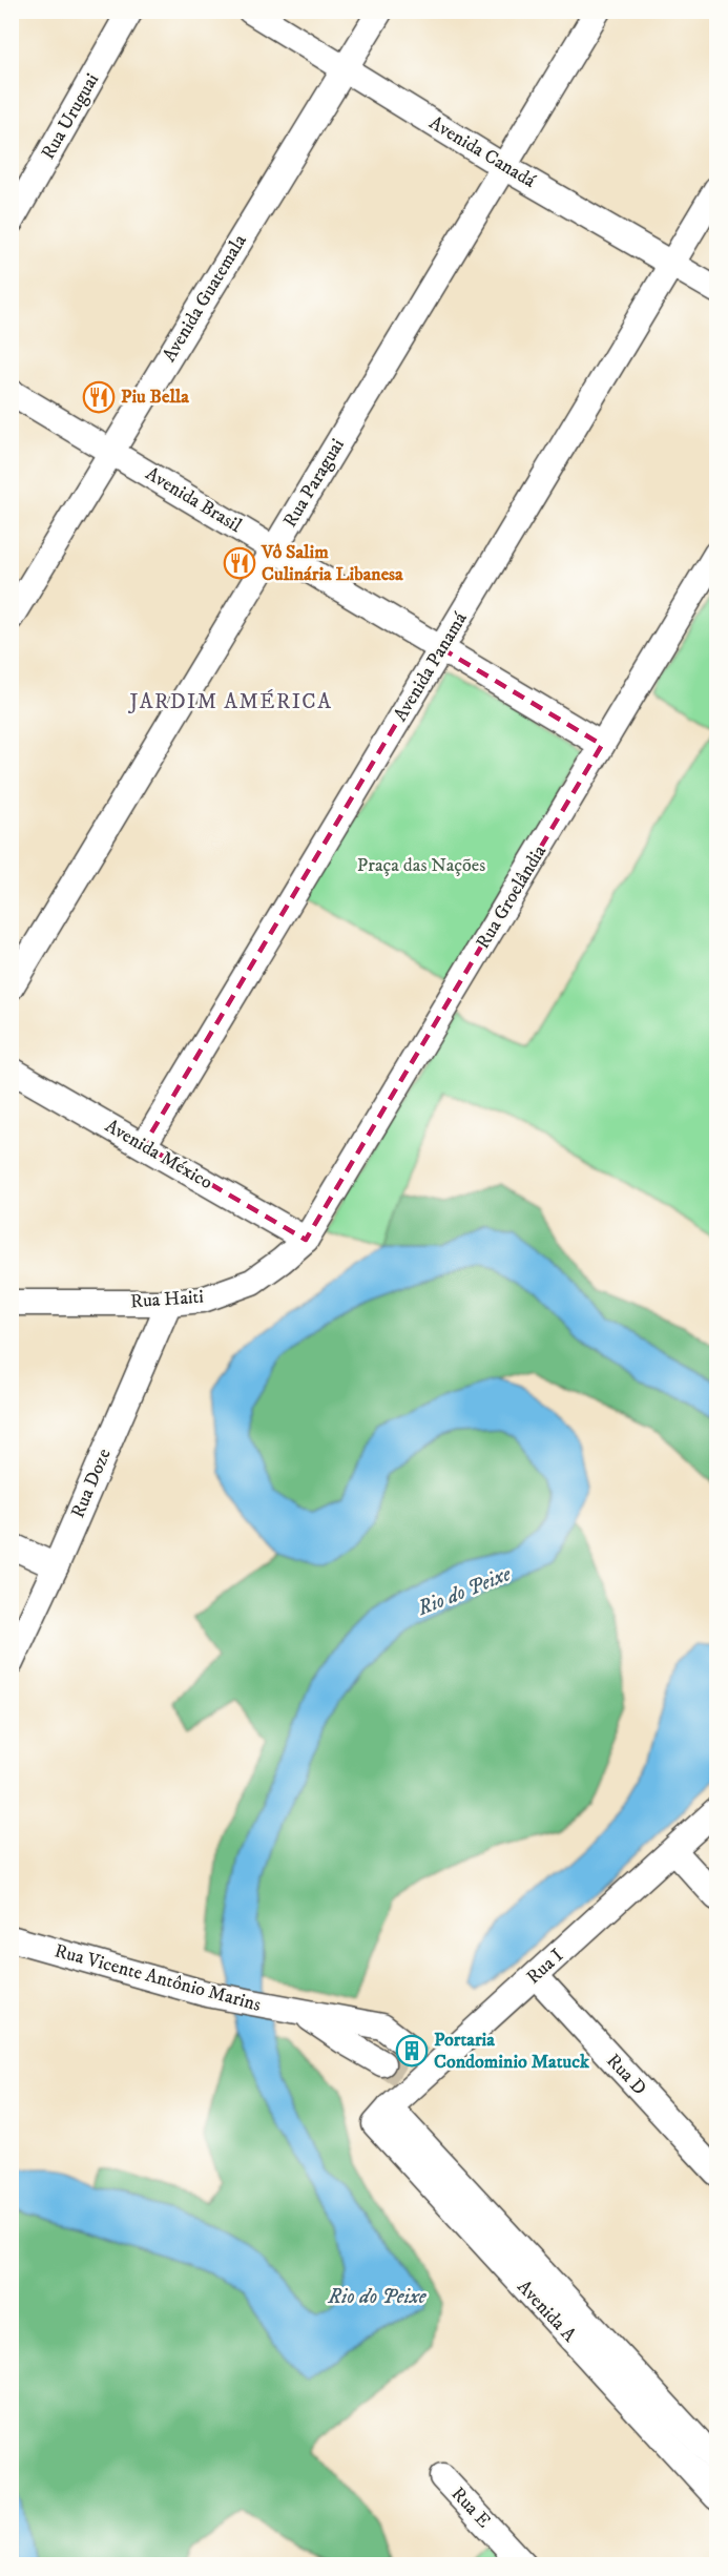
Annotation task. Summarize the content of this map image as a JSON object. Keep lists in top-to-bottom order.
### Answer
{
  "streets": {
    "street": [
      "Rua Uruguai",
      "Avenida Canadá",
      "Avenida Guatemala",
      "Rua Paraguai",
      "Avenida Brasil",
      "Avenida Panamá",
      "Rua Groelândia",
      "Avenida México",
      "Rua Haiti",
      "Rua Doze",
      "Rua I",
      "Rua Vicente Antônio Marins",
      "Rua D",
      "Avenida A",
      "Rua E"
    ]
  },
  "crossings": [
    ["Avenida Canadá", "Avenida Guatemala"],
    ["Avenida Canadá", "Rua Paraguai"],
    ["Avenida Canadá", "Avenida Panamá"],
    ["Avenida Guatemala", "Avenida Brasil"],
    ["Rua Paraguai", "Avenida Brasil"],
    ["Avenida Brasil", "Avenida Panamá"],
    ["Avenida Brasil", "Rua Groelândia"],
    ["Avenida Panamá", "Avenida México"],
    ["Rua Groelândia", "Avenida México"],
    ["Rua Groelândia", "Rua Haiti"],
    ["Avenida México", "Rua Haiti"],
    ["Rua Haiti", "Rua Doze"],
    ["Rua I", "Rua Vicente Antônio Marins"],
    ["Rua I", "Rua D"],
    ["Rua I", "Avenida A"]
  ],
  "districts": ["JARDIM AMÉRICA"],
  "water": ["Rio do Peixe"],
  "parks": ["Praça das Nações"],
  "places": {
    "restaurant": ["Piu Bella", "Vô Salim Culinária Libanesa"],
    "building": ["Portaria Condominio Matuck"]
  }
}
